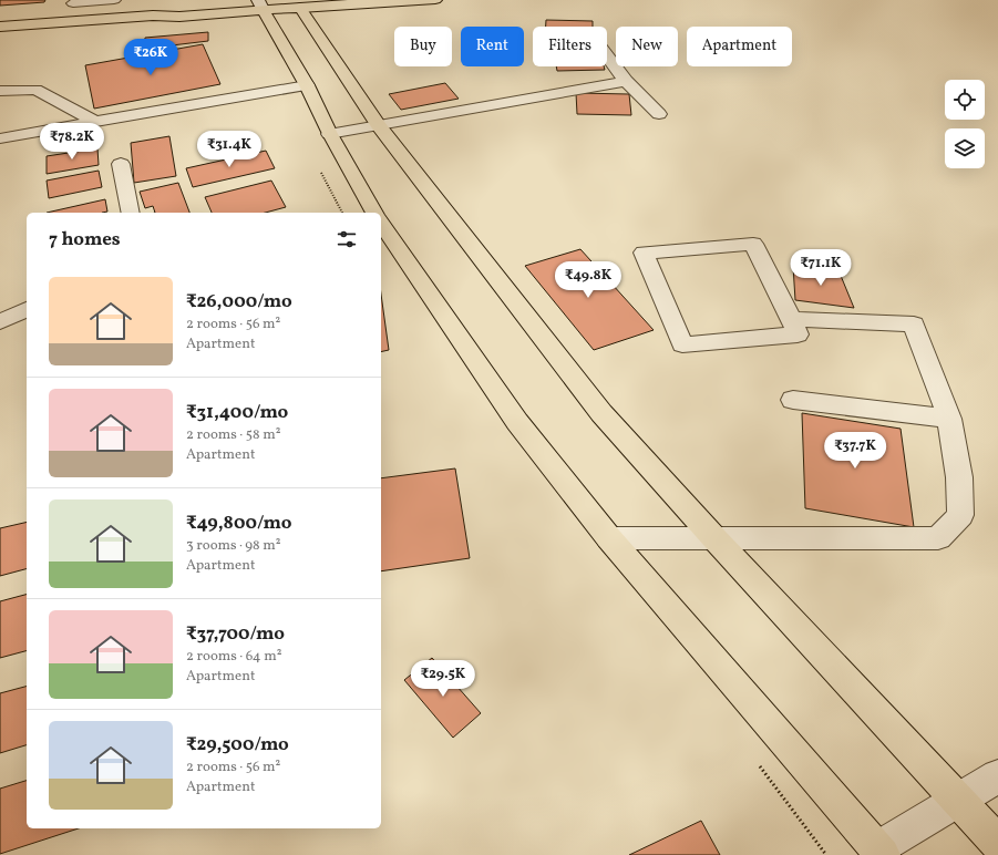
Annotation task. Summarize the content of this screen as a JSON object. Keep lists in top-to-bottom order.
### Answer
{
  "page": {
    "chip": [
      "Buy",
      "Rent",
      "Filters",
      "New",
      "Apartment"
    ],
    "price": [
      "₹26K",
      "₹78.2K",
      "₹31.4K",
      "₹71.1K",
      "₹49.8K",
      "₹37.7K",
      "₹29.5K"
    ],
    "heading": "7 homes",
    "list": [
      {
        "name": "₹26,000/mo",
        "note": "2 rooms · 56 m² · Apartment"
      },
      {
        "name": "₹31,400/mo",
        "note": "2 rooms · 58 m² · Apartment"
      },
      {
        "name": "₹49,800/mo",
        "note": "3 rooms · 98 m² · Apartment"
      },
      {
        "name": "₹37,700/mo",
        "note": "2 rooms · 64 m² · Apartment"
      },
      {
        "name": "₹29,500/mo",
        "note": "2 rooms · 56 m² · Apartment"
      }
    ]
  }
}
